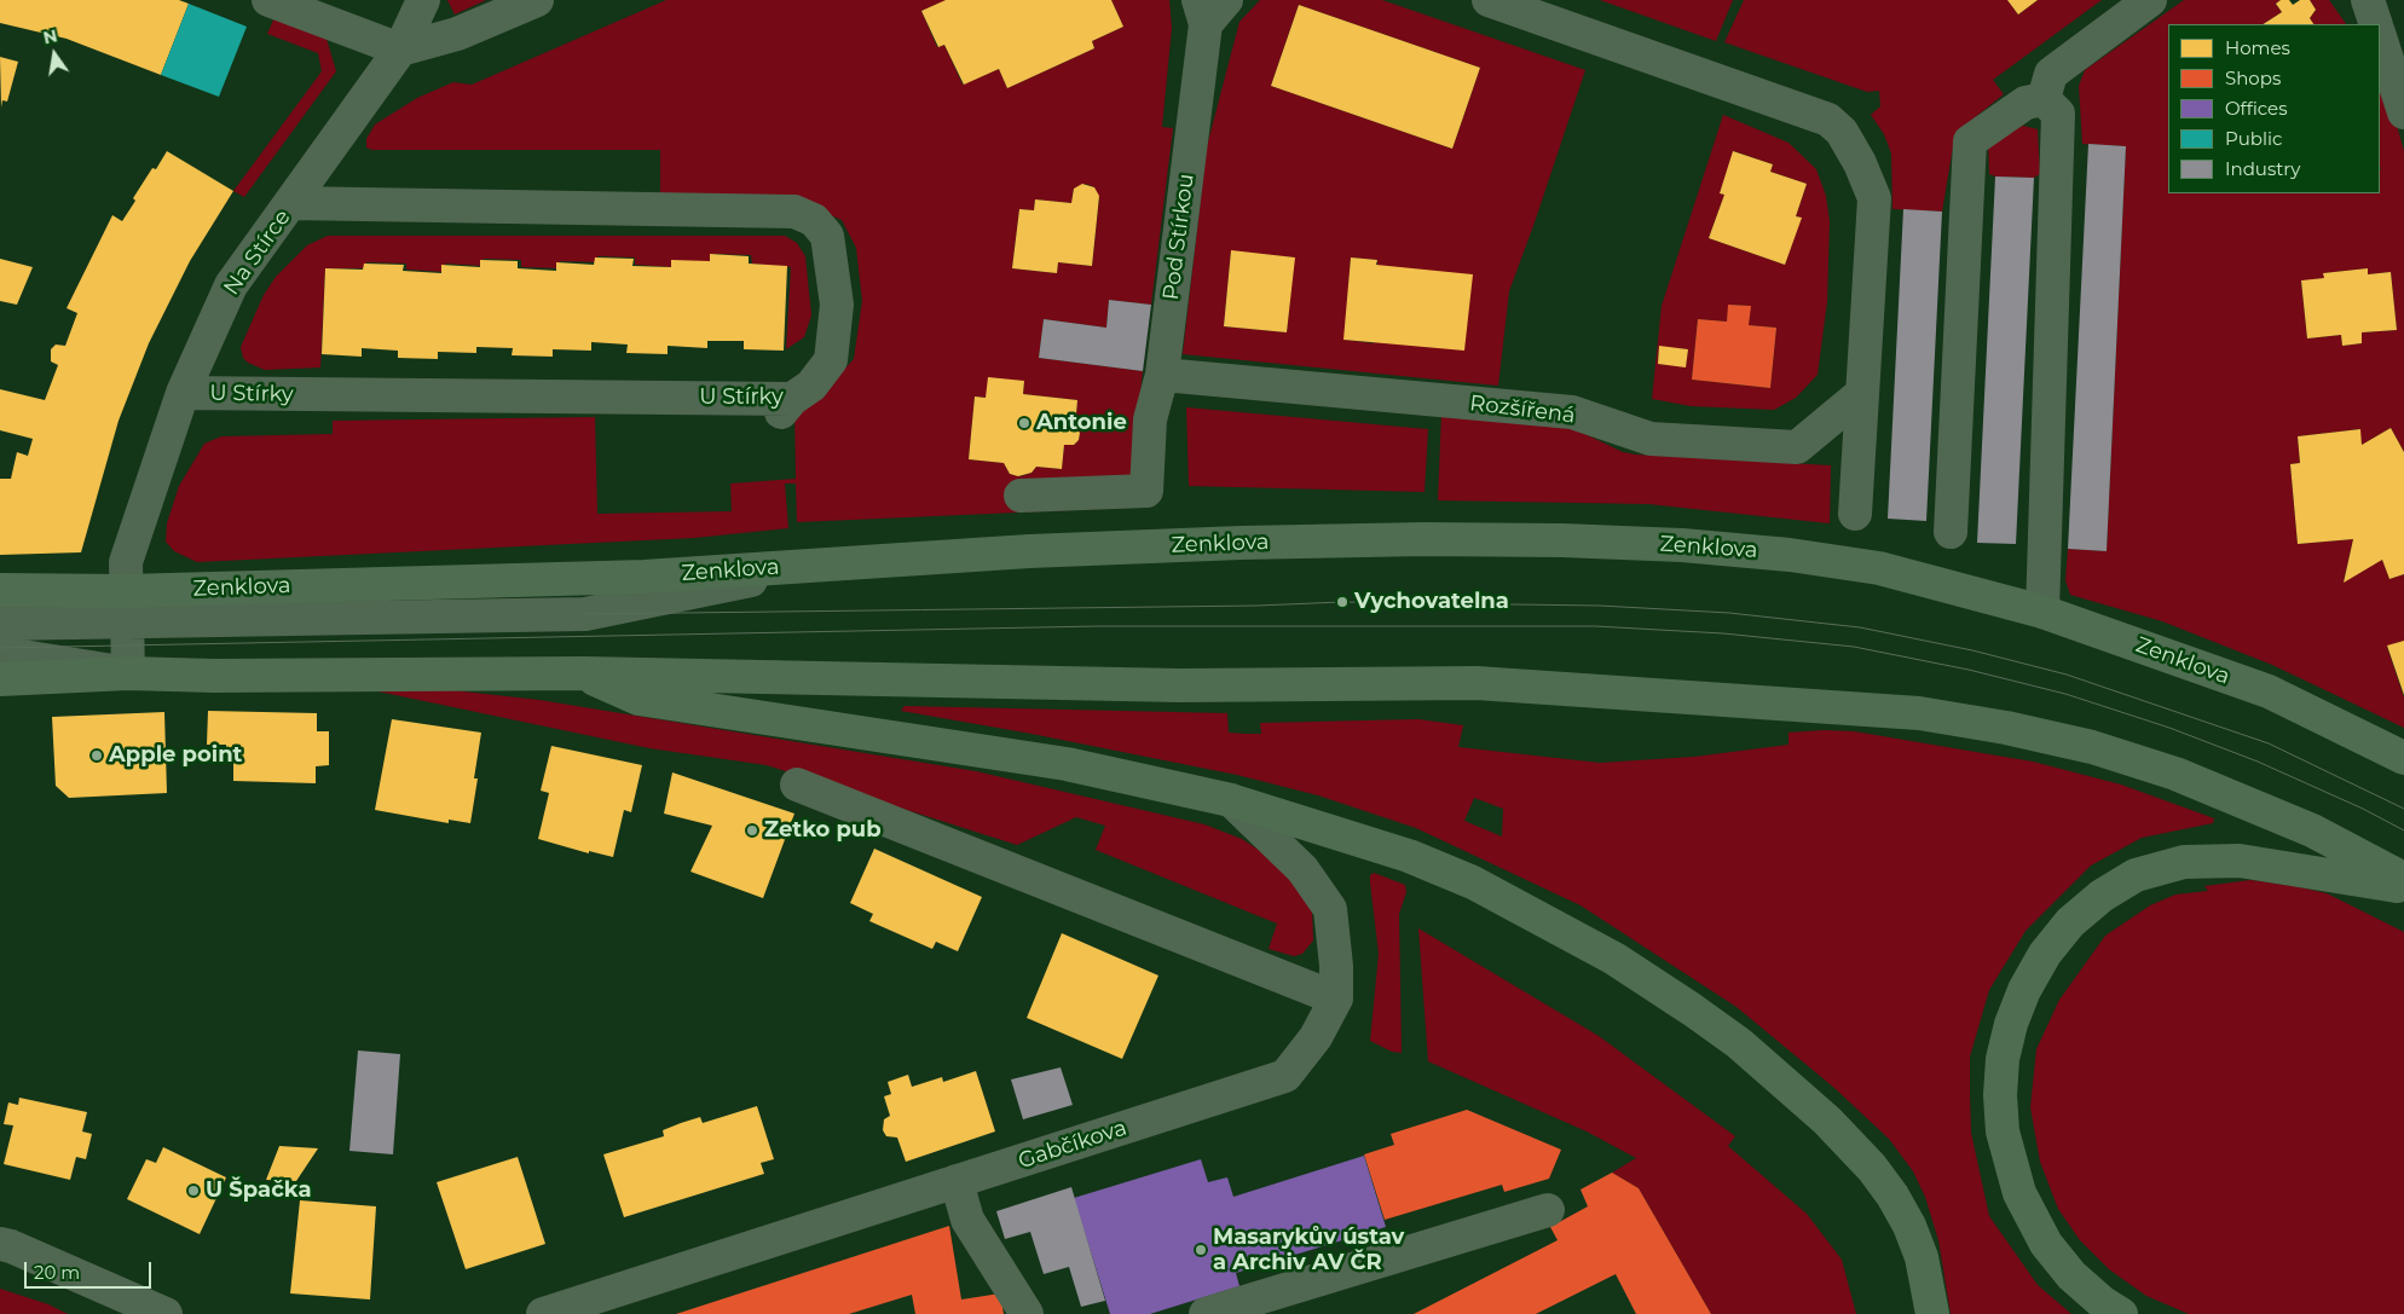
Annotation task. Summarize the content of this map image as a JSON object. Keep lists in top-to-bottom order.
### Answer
{
  "streets": {
    "main road": ["Zenklova"],
    "street": [
      "Pod Stírkou",
      "Na Stírce",
      "U Stírky",
      "Rozšířená",
      "Gabčíkova"
    ]
  },
  "crossings": [
    ["Pod Stírkou", "Rozšířená"],
    ["Na Stírce", "U Stírky"],
    ["Na Stírce", "Zenklova"]
  ],
  "places": [
    "Antonie",
    "Vychovatelna",
    "Apple point",
    "Zetko pub",
    "U Špačka",
    "Masarykův ústav a Archiv AV ČR"
  ],
  "legend": [
    "Homes",
    "Shops",
    "Offices",
    "Public",
    "Industry"
  ],
  "scale_bar": "20 m",
  "north": "top"
}
